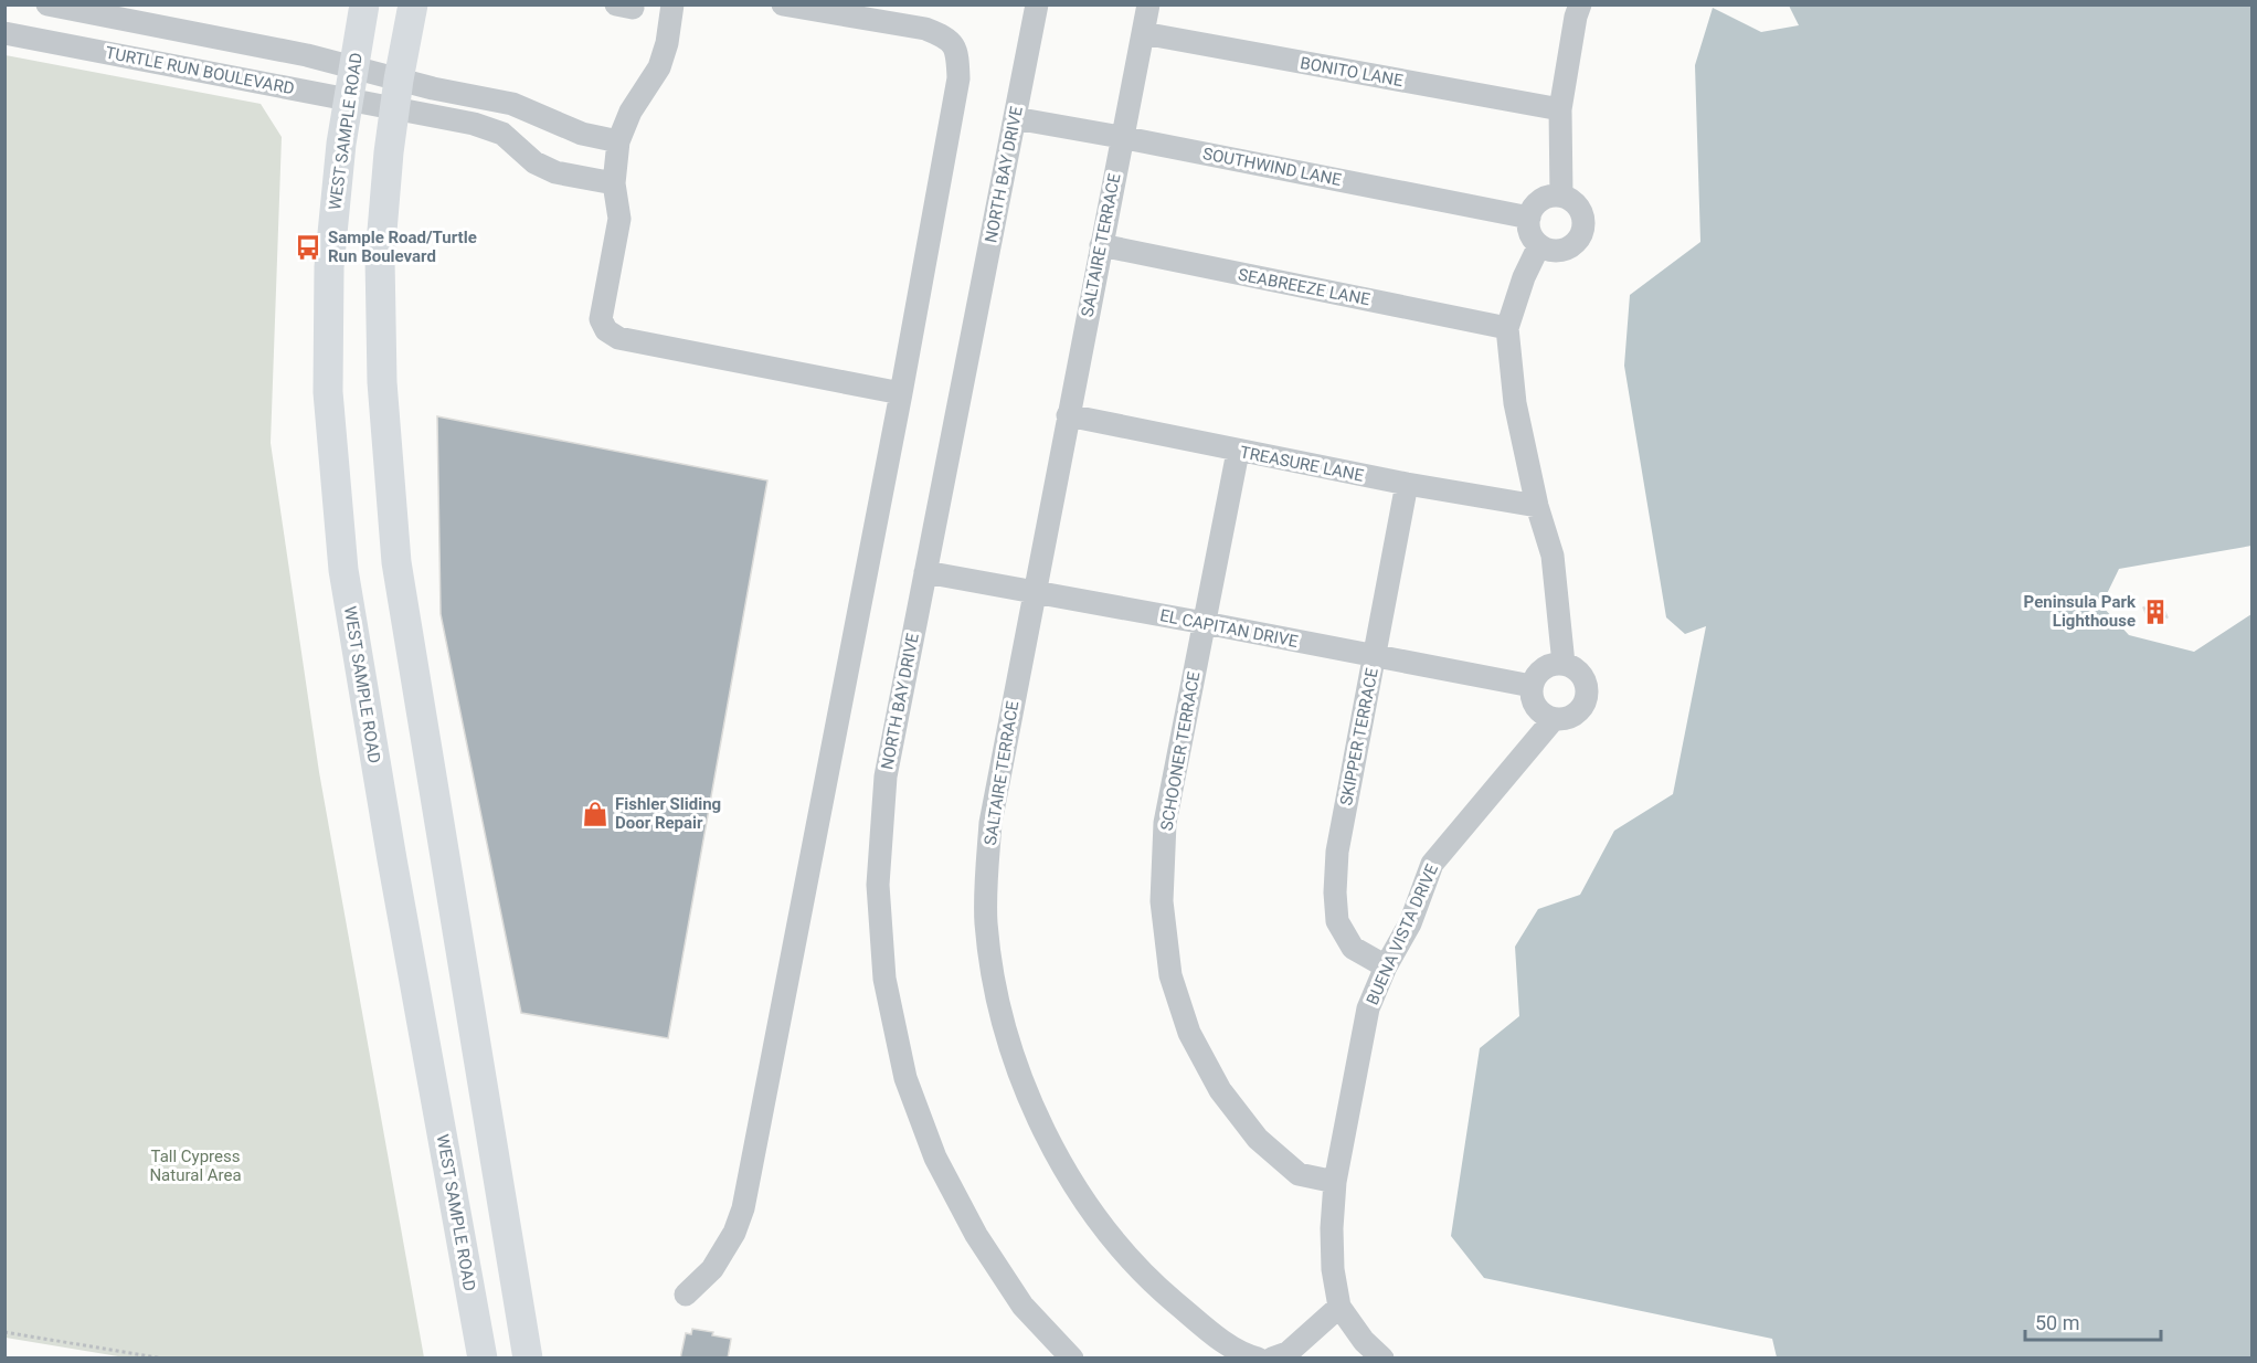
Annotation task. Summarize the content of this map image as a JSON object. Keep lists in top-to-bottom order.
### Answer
{
  "streets": {
    "main road": ["WEST SAMPLE ROAD"],
    "street": [
      "TURTLE RUN BOULEVARD",
      "BONITO LANE",
      "SOUTHWIND LANE",
      "NORTH BAY DRIVE",
      "SALTAIRE TERRACE",
      "SEABREEZE LANE",
      "TREASURE LANE",
      "EL CAPITAN DRIVE",
      "SKIPPER TERRACE",
      "SCHOONER TERRACE",
      "BUENA VISTA DRIVE"
    ]
  },
  "crossings": [
    ["TURTLE RUN BOULEVARD", "WEST SAMPLE ROAD"],
    ["BONITO LANE", "SALTAIRE TERRACE"],
    ["SOUTHWIND LANE", "NORTH BAY DRIVE"],
    ["SOUTHWIND LANE", "SALTAIRE TERRACE"],
    ["NORTH BAY DRIVE", "EL CAPITAN DRIVE"],
    ["SALTAIRE TERRACE", "SEABREEZE LANE"],
    ["SALTAIRE TERRACE", "TREASURE LANE"],
    ["SALTAIRE TERRACE", "EL CAPITAN DRIVE"],
    ["TREASURE LANE", "SKIPPER TERRACE"],
    ["TREASURE LANE", "SCHOONER TERRACE"],
    ["EL CAPITAN DRIVE", "SKIPPER TERRACE"],
    ["EL CAPITAN DRIVE", "SCHOONER TERRACE"],
    ["EL CAPITAN DRIVE", "BUENA VISTA DRIVE"],
    ["SKIPPER TERRACE", "BUENA VISTA DRIVE"],
    ["SCHOONER TERRACE", "BUENA VISTA DRIVE"]
  ],
  "parks": ["Tall Cypress Natural Area"],
  "places": {
    "bus stop": ["Sample Road/Turtle Run Boulevard"],
    "building": ["Peninsula Park Lighthouse"],
    "shop": ["Fishler Sliding Door Repair"]
  },
  "scale_bar": "50 m"
}
